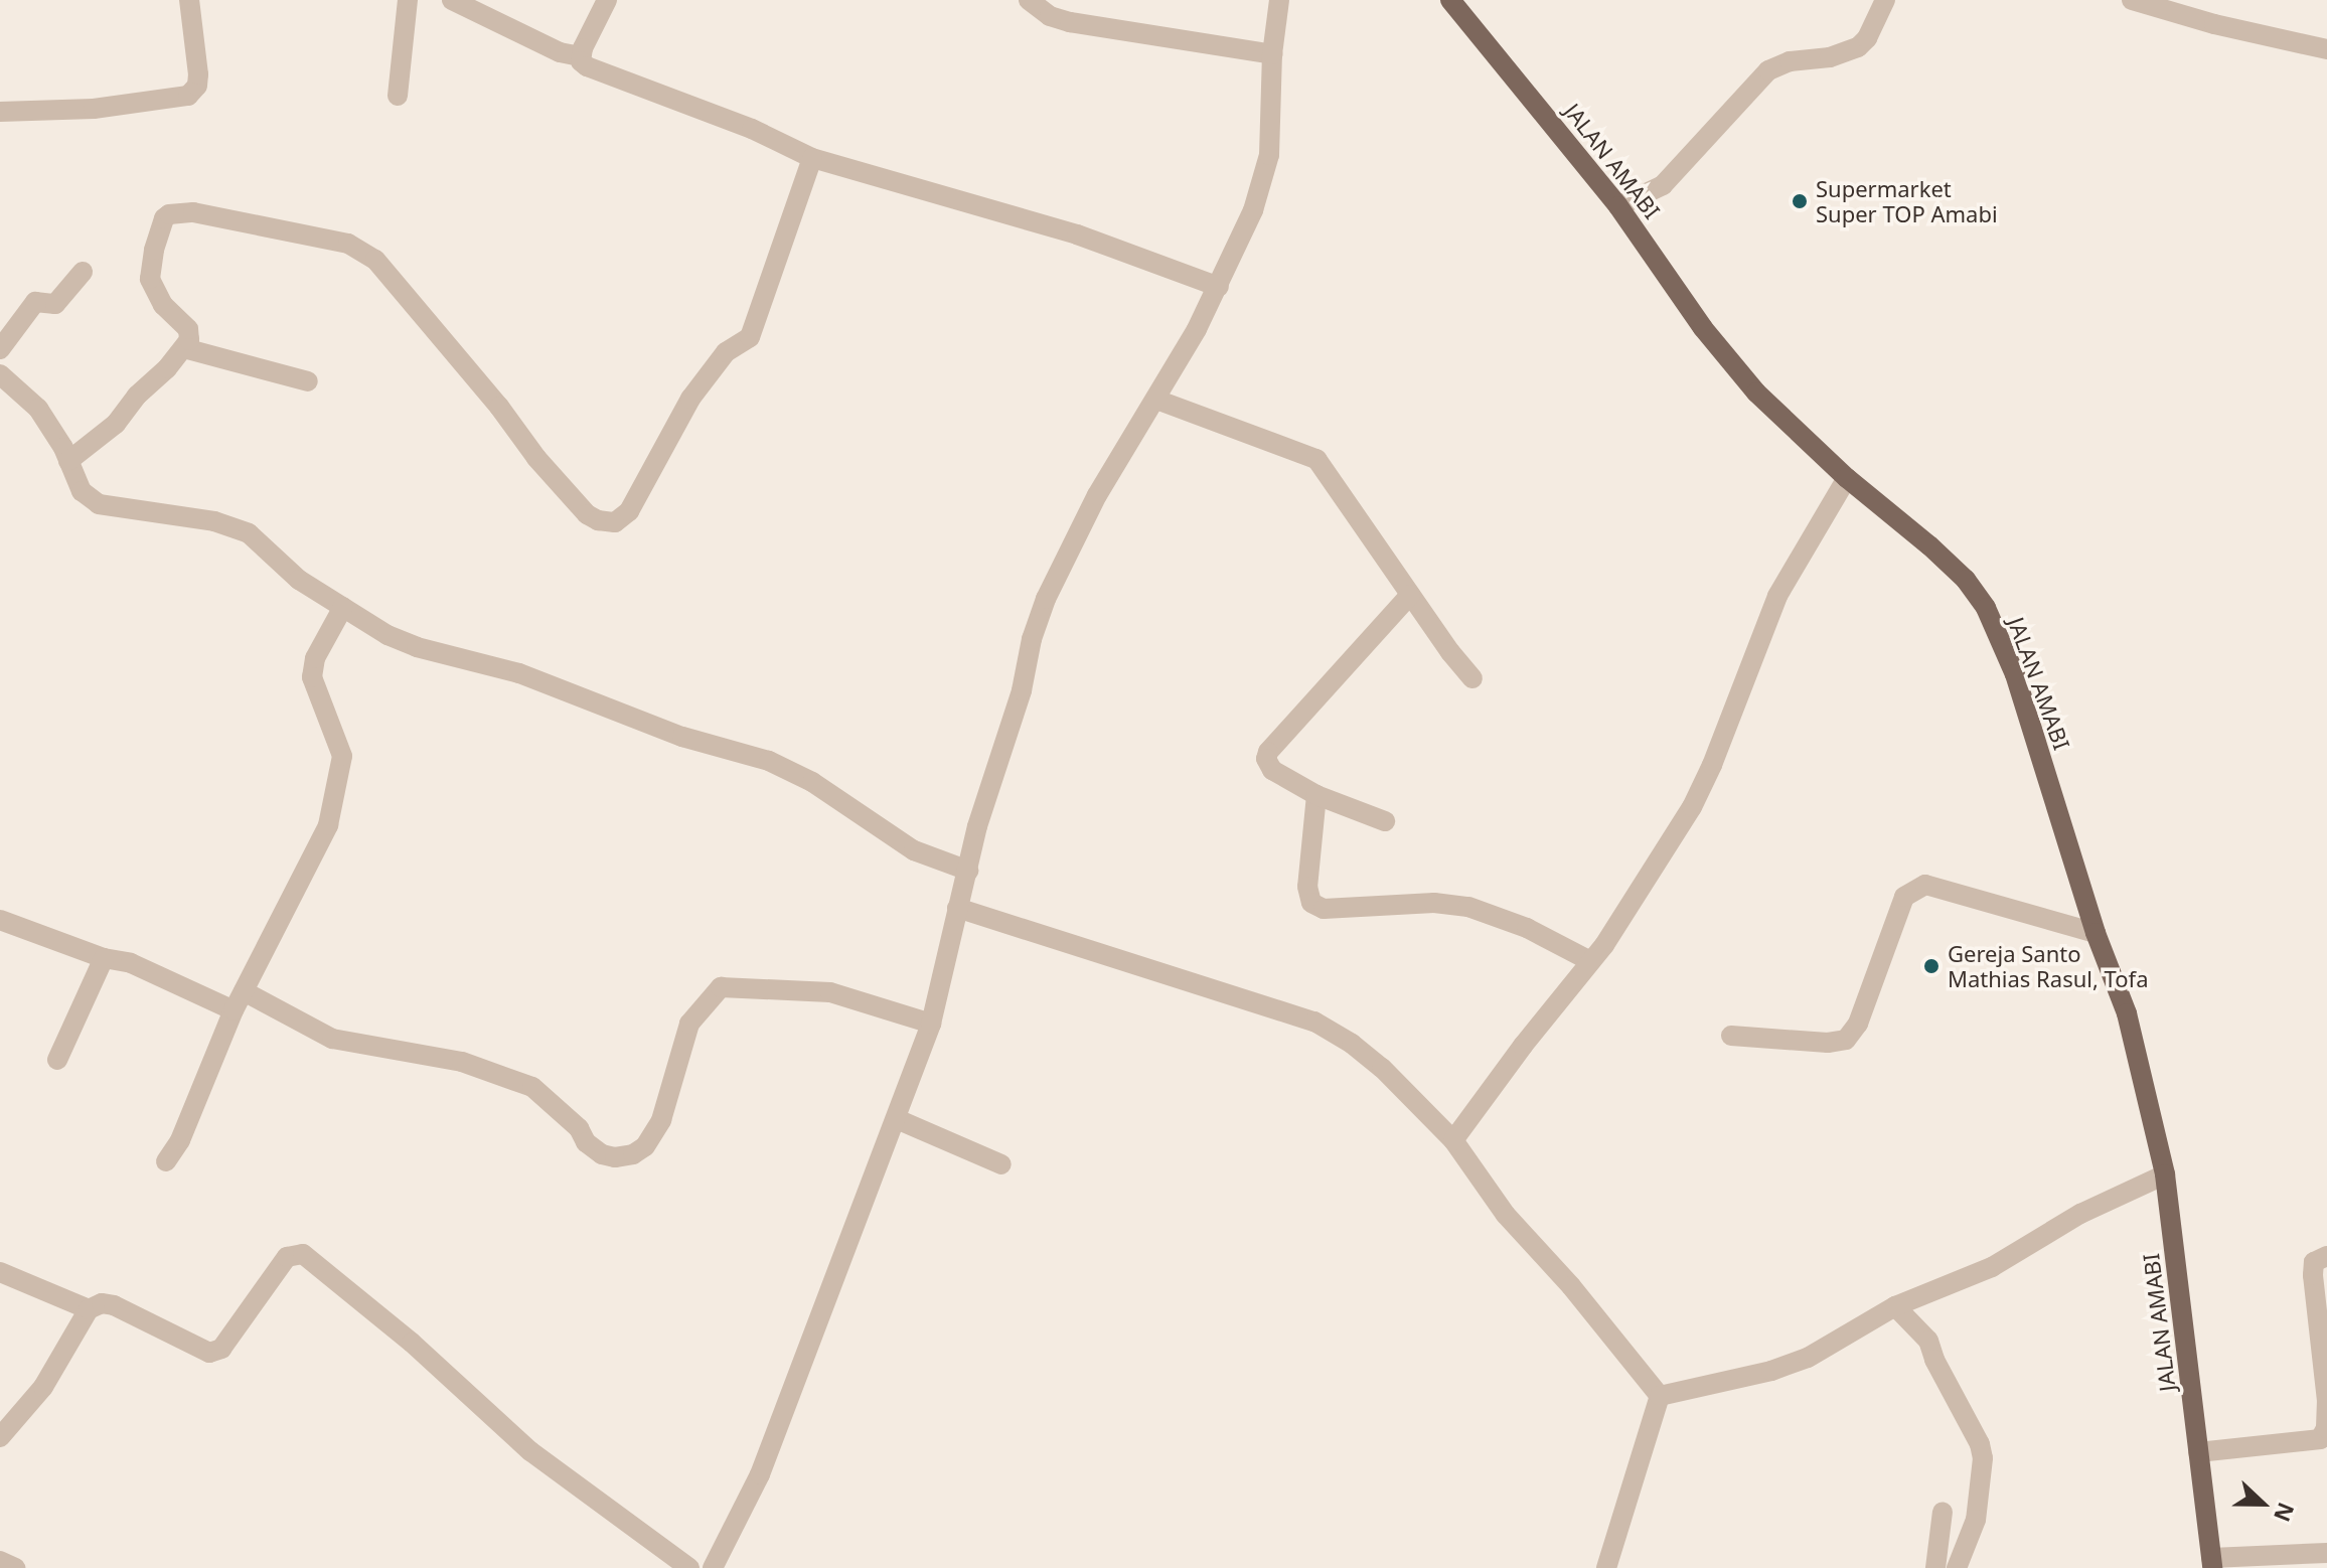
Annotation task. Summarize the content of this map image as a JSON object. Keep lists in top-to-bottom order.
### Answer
{
  "streets": {
    "main road": ["JALAN AMABI"]
  },
  "places": ["Supermarket Super TOP Amabi", "Gereja Santo Mathias Rasul, Tofa"],
  "north": "right"
}
